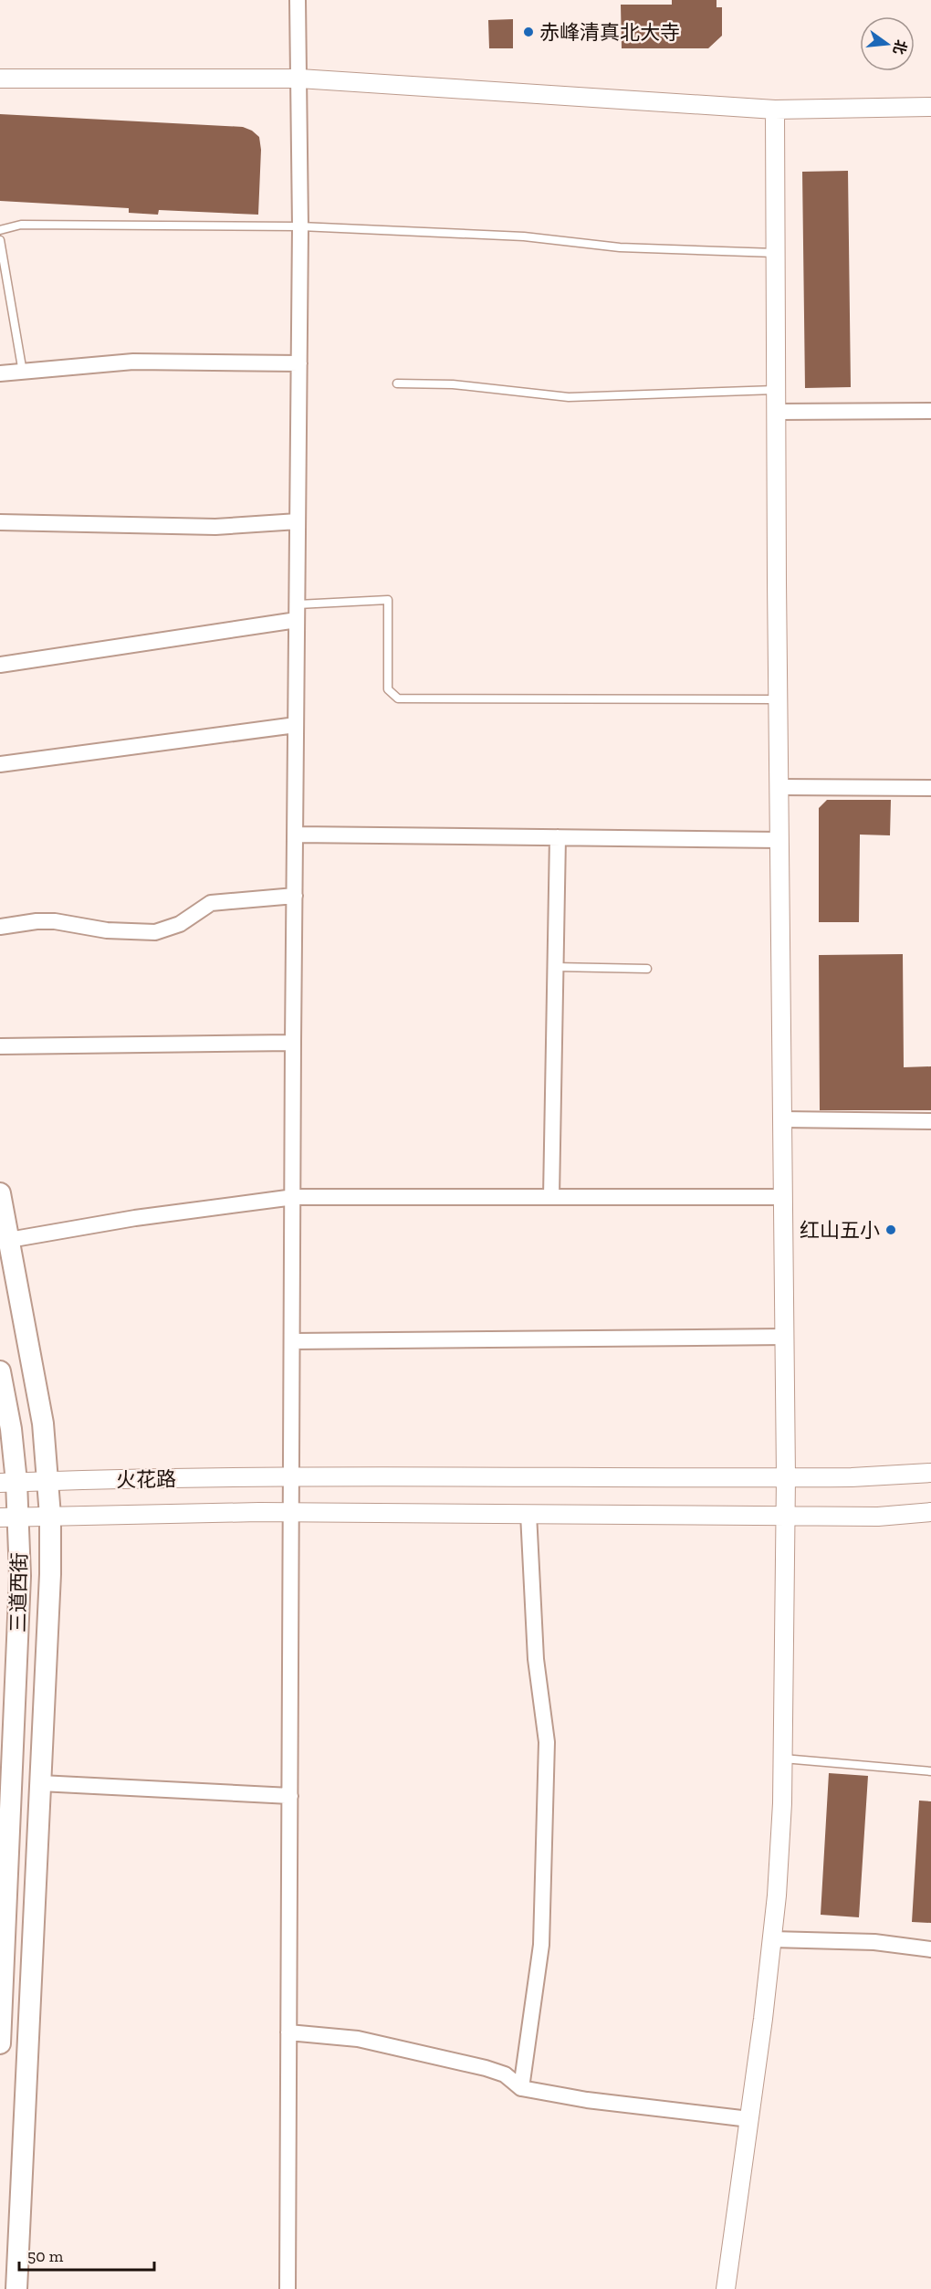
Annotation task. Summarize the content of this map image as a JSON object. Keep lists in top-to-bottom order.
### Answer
{
  "streets": {
    "main road": ["三道西街"],
    "street": ["火花路"]
  },
  "crossings": [
    ["火花路", "三道西街"]
  ],
  "places": ["赤峰清真北大寺", "红山五小"],
  "scale_bar": "50 m",
  "north": "right"
}
